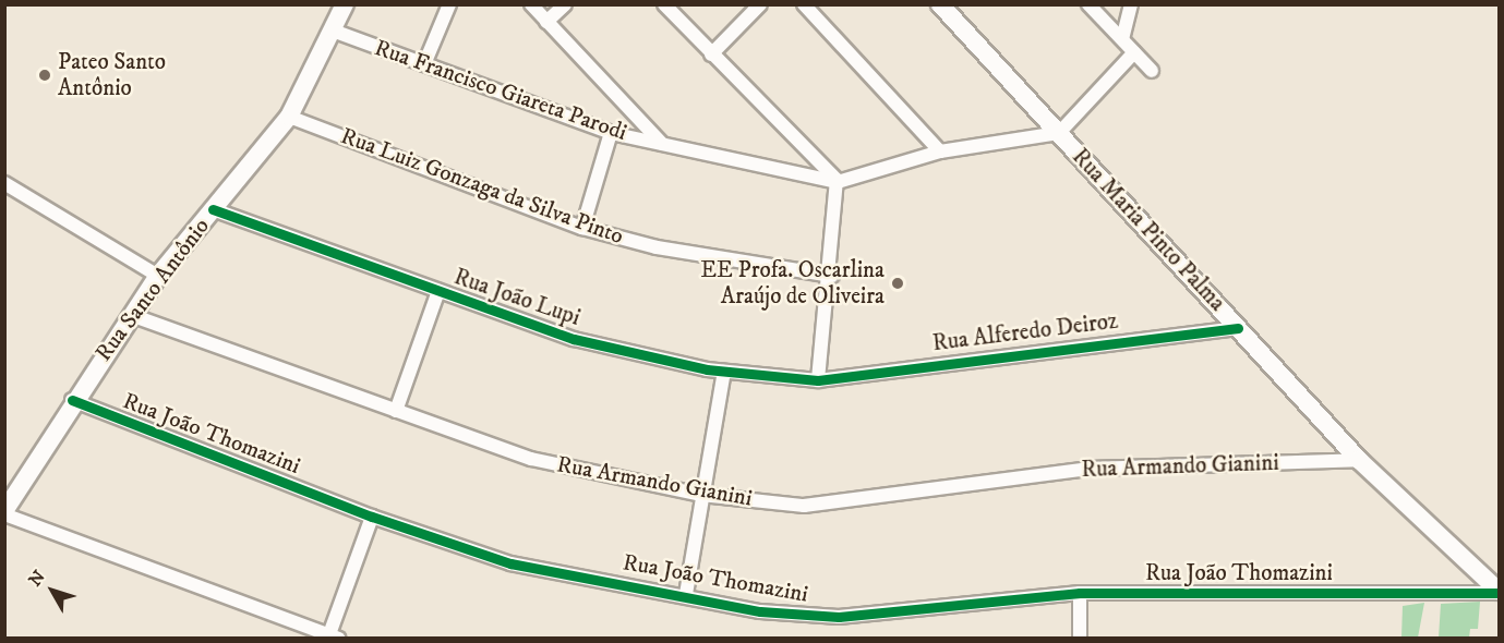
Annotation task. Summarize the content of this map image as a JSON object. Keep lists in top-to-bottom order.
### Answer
{
  "streets": {
    "street": [
      "Rua Francisco Giareta Parodi",
      "Rua Luiz Gonzaga da Silva Pinto",
      "Rua Maria Pinto Palma",
      "Rua Santo Antônio",
      "Rua João Lupi",
      "Rua Alferedo Deiroz",
      "Rua João Thomazini",
      "Rua Armando Gianini"
    ]
  },
  "crossings": [
    ["Rua Francisco Giareta Parodi", "Rua Maria Pinto Palma"],
    ["Rua Francisco Giareta Parodi", "Rua Santo Antônio"],
    ["Rua Luiz Gonzaga da Silva Pinto", "Rua Santo Antônio"],
    ["Rua Maria Pinto Palma", "Rua Alferedo Deiroz"],
    ["Rua Maria Pinto Palma", "Rua João Thomazini"],
    ["Rua Maria Pinto Palma", "Rua Armando Gianini"],
    ["Rua Santo Antônio", "Rua João Lupi"],
    ["Rua Santo Antônio", "Rua João Thomazini"],
    ["Rua Santo Antônio", "Rua Armando Gianini"],
    ["Rua João Lupi", "Rua Alferedo Deiroz"]
  ],
  "places": ["Pateo Santo Antônio", "EE Profa. Oscarlina Araújo de Oliveira"],
  "north": "top left"
}
